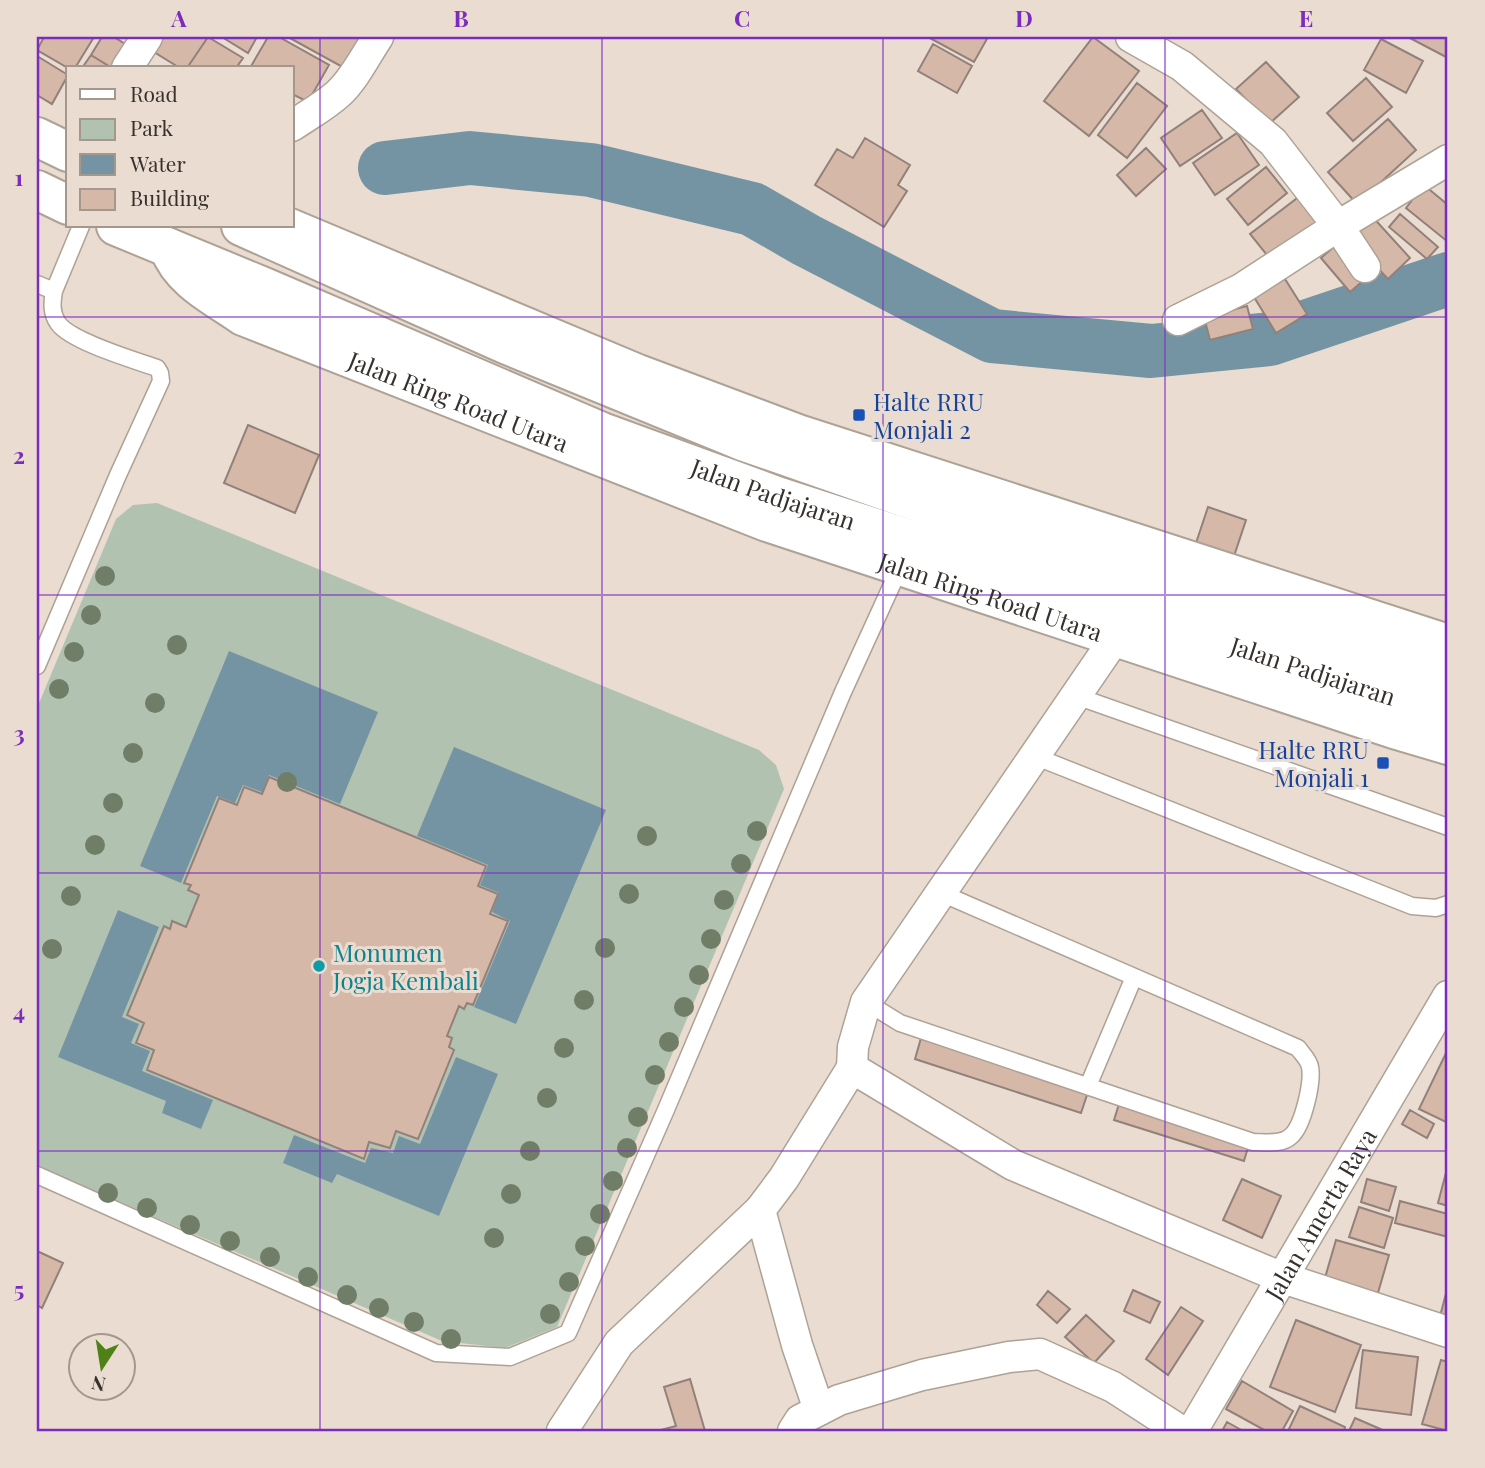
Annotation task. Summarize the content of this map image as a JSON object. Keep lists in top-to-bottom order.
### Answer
{
  "streets": {
    "main road": ["Jalan Ring Road Utara", "Jalan Padjajaran"],
    "street": ["Jalan Amerta Raya"]
  },
  "crossings": [
    ["Jalan Ring Road Utara", "Jalan Padjajaran"]
  ],
  "places": {
    "transit": ["Halte RRU Monjali 2", "Halte RRU Monjali 1"],
    "other": ["Monumen Jogja Kembali"]
  },
  "legend": [
    "Road",
    "Park",
    "Water",
    "Building"
  ],
  "north": "bottom",
  "grid": {
    "columns": [
      "A",
      "B",
      "C",
      "D",
      "E"
    ],
    "rows": [
      "1",
      "2",
      "3",
      "4",
      "5"
    ]
  }
}
